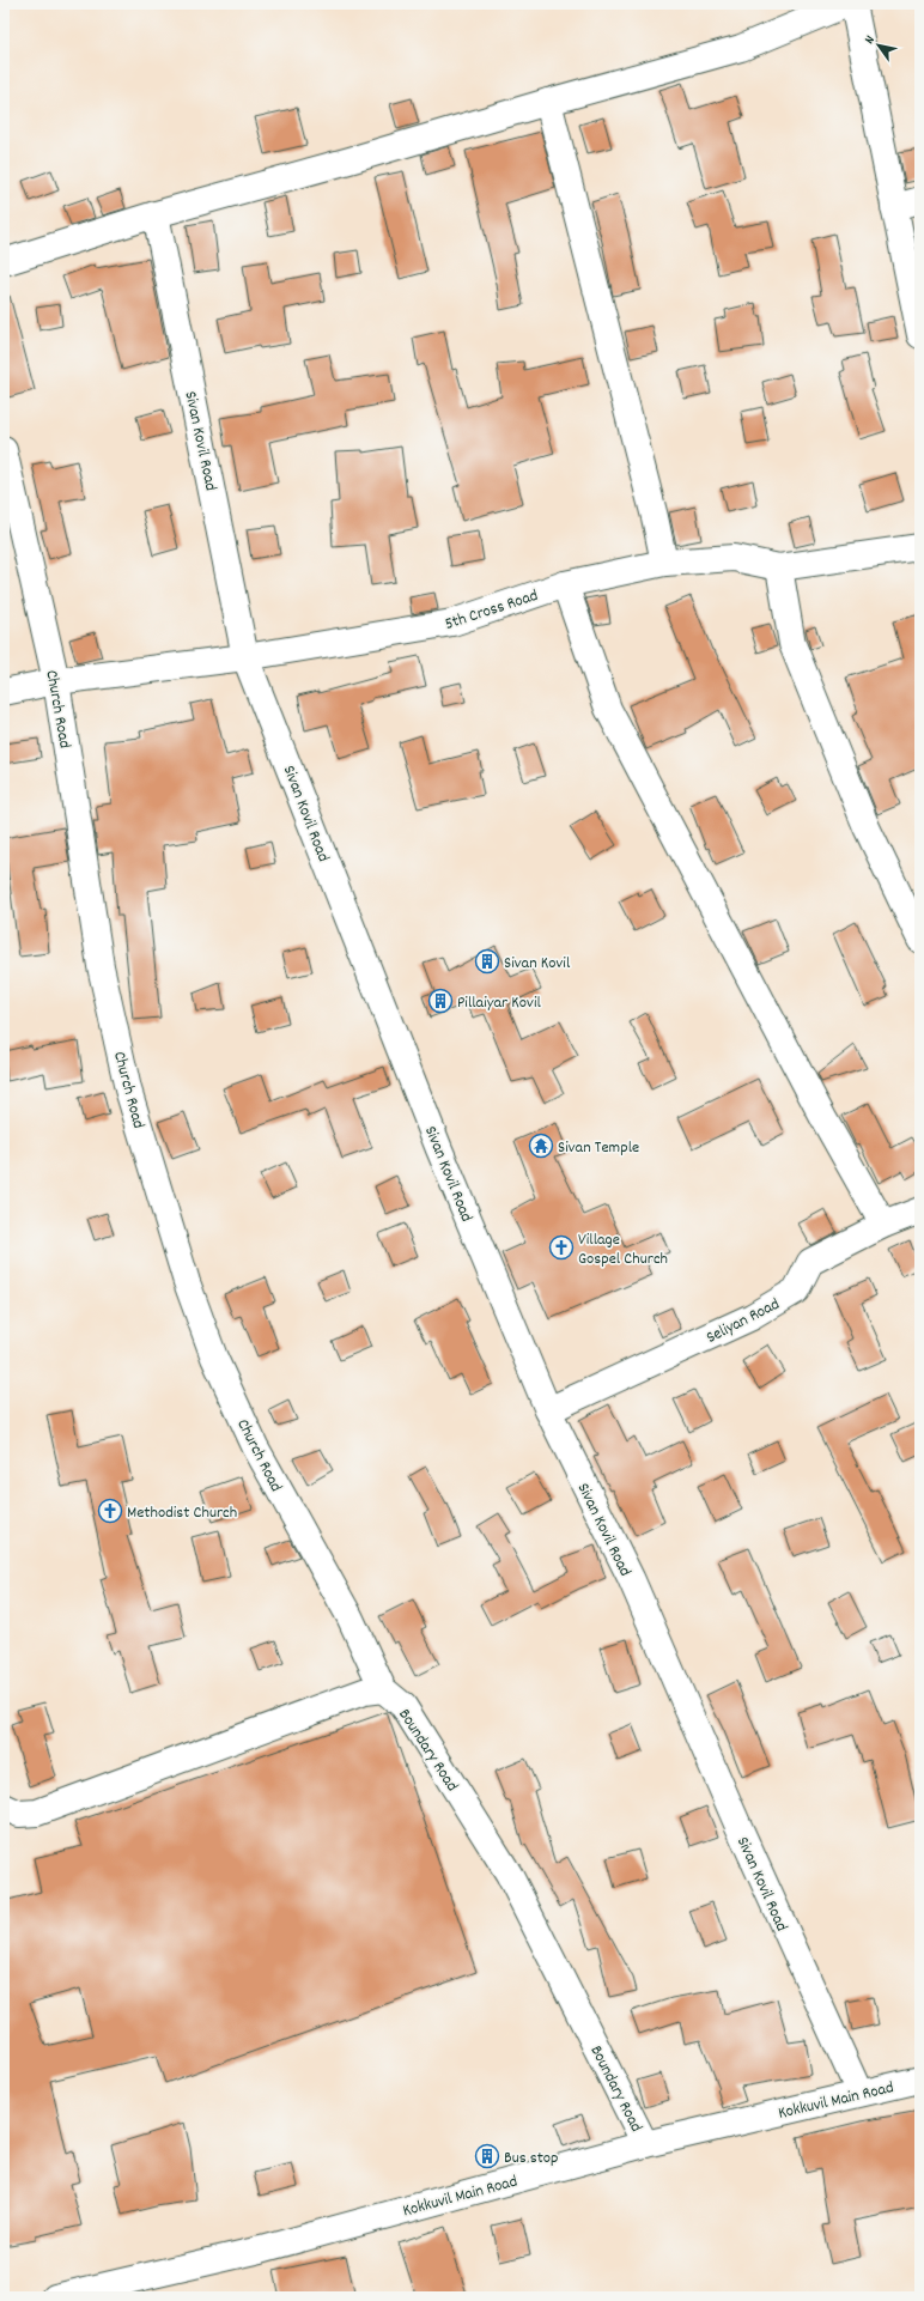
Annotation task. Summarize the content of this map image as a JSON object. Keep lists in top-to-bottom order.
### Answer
{
  "streets": {
    "street": [
      "Sivan Kovil Road",
      "5th Cross Road",
      "Church Road",
      "Seliyan Road",
      "Boundary Road",
      "Kokkuvil Main Road"
    ]
  },
  "crossings": [
    ["Sivan Kovil Road", "5th Cross Road"],
    ["Sivan Kovil Road", "Seliyan Road"],
    ["Sivan Kovil Road", "Kokkuvil Main Road"],
    ["5th Cross Road", "Church Road"],
    ["Church Road", "Boundary Road"],
    ["Boundary Road", "Kokkuvil Main Road"]
  ],
  "places": {
    "building": ["Sivan Kovil", "Pillaiyar Kovil", "Bus stop"],
    "temple": ["Sivan Temple"],
    "church": ["Village Gospel Church", "Methodist Church"]
  },
  "north": "top left"
}
